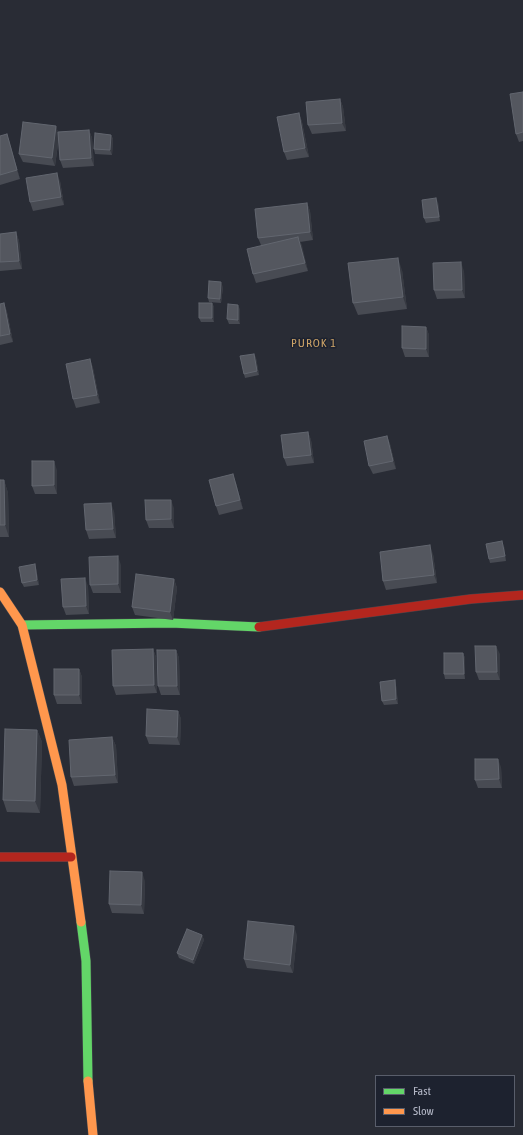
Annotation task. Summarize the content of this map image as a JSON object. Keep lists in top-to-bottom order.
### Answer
{
  "districts": ["PUROK 1"],
  "legend": ["Fast", "Slow"]
}
